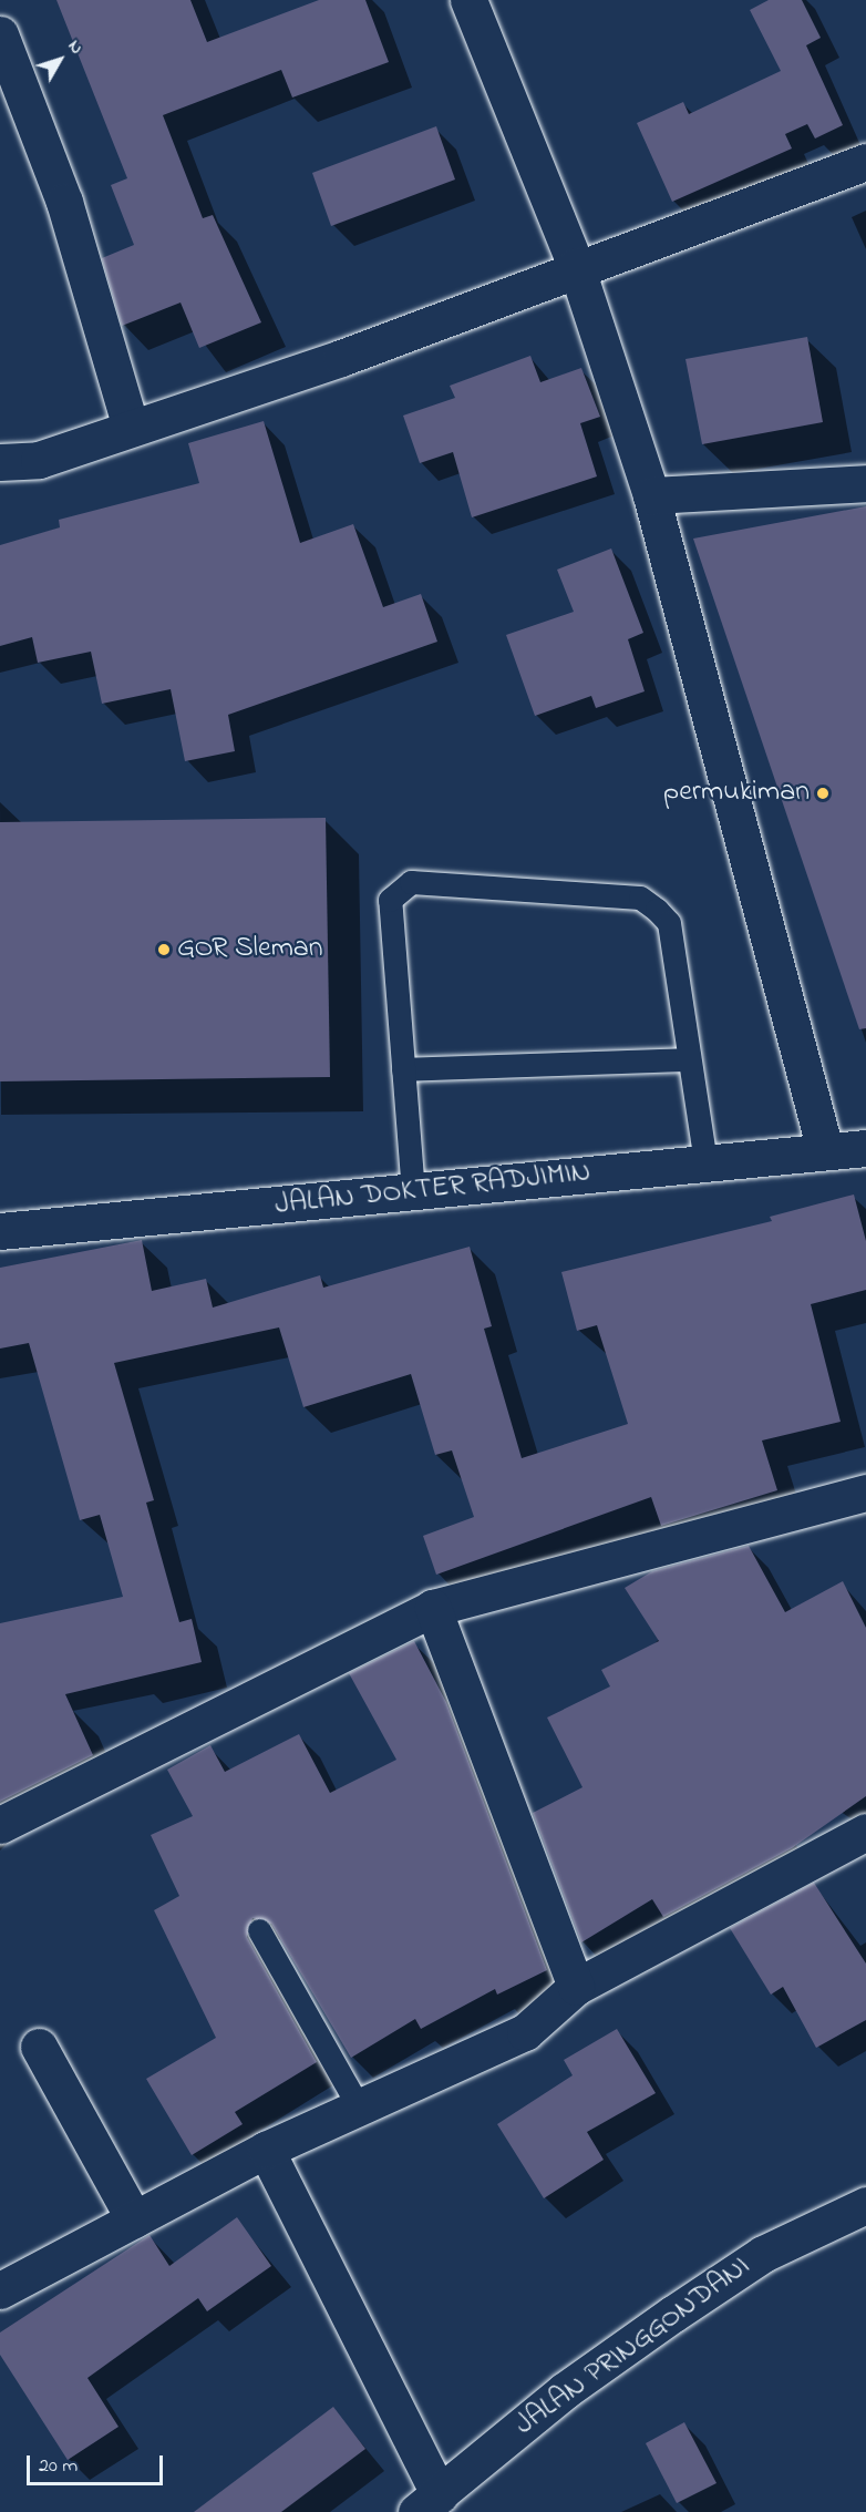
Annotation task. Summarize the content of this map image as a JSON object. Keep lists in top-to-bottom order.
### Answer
{
  "streets": {
    "street": ["JALAN DOKTER RADJIMIN", "JALAN PRINGGONDANI"]
  },
  "places": ["permukiman", "GOR Sleman"],
  "scale_bar": "20 m",
  "north": "top right"
}
